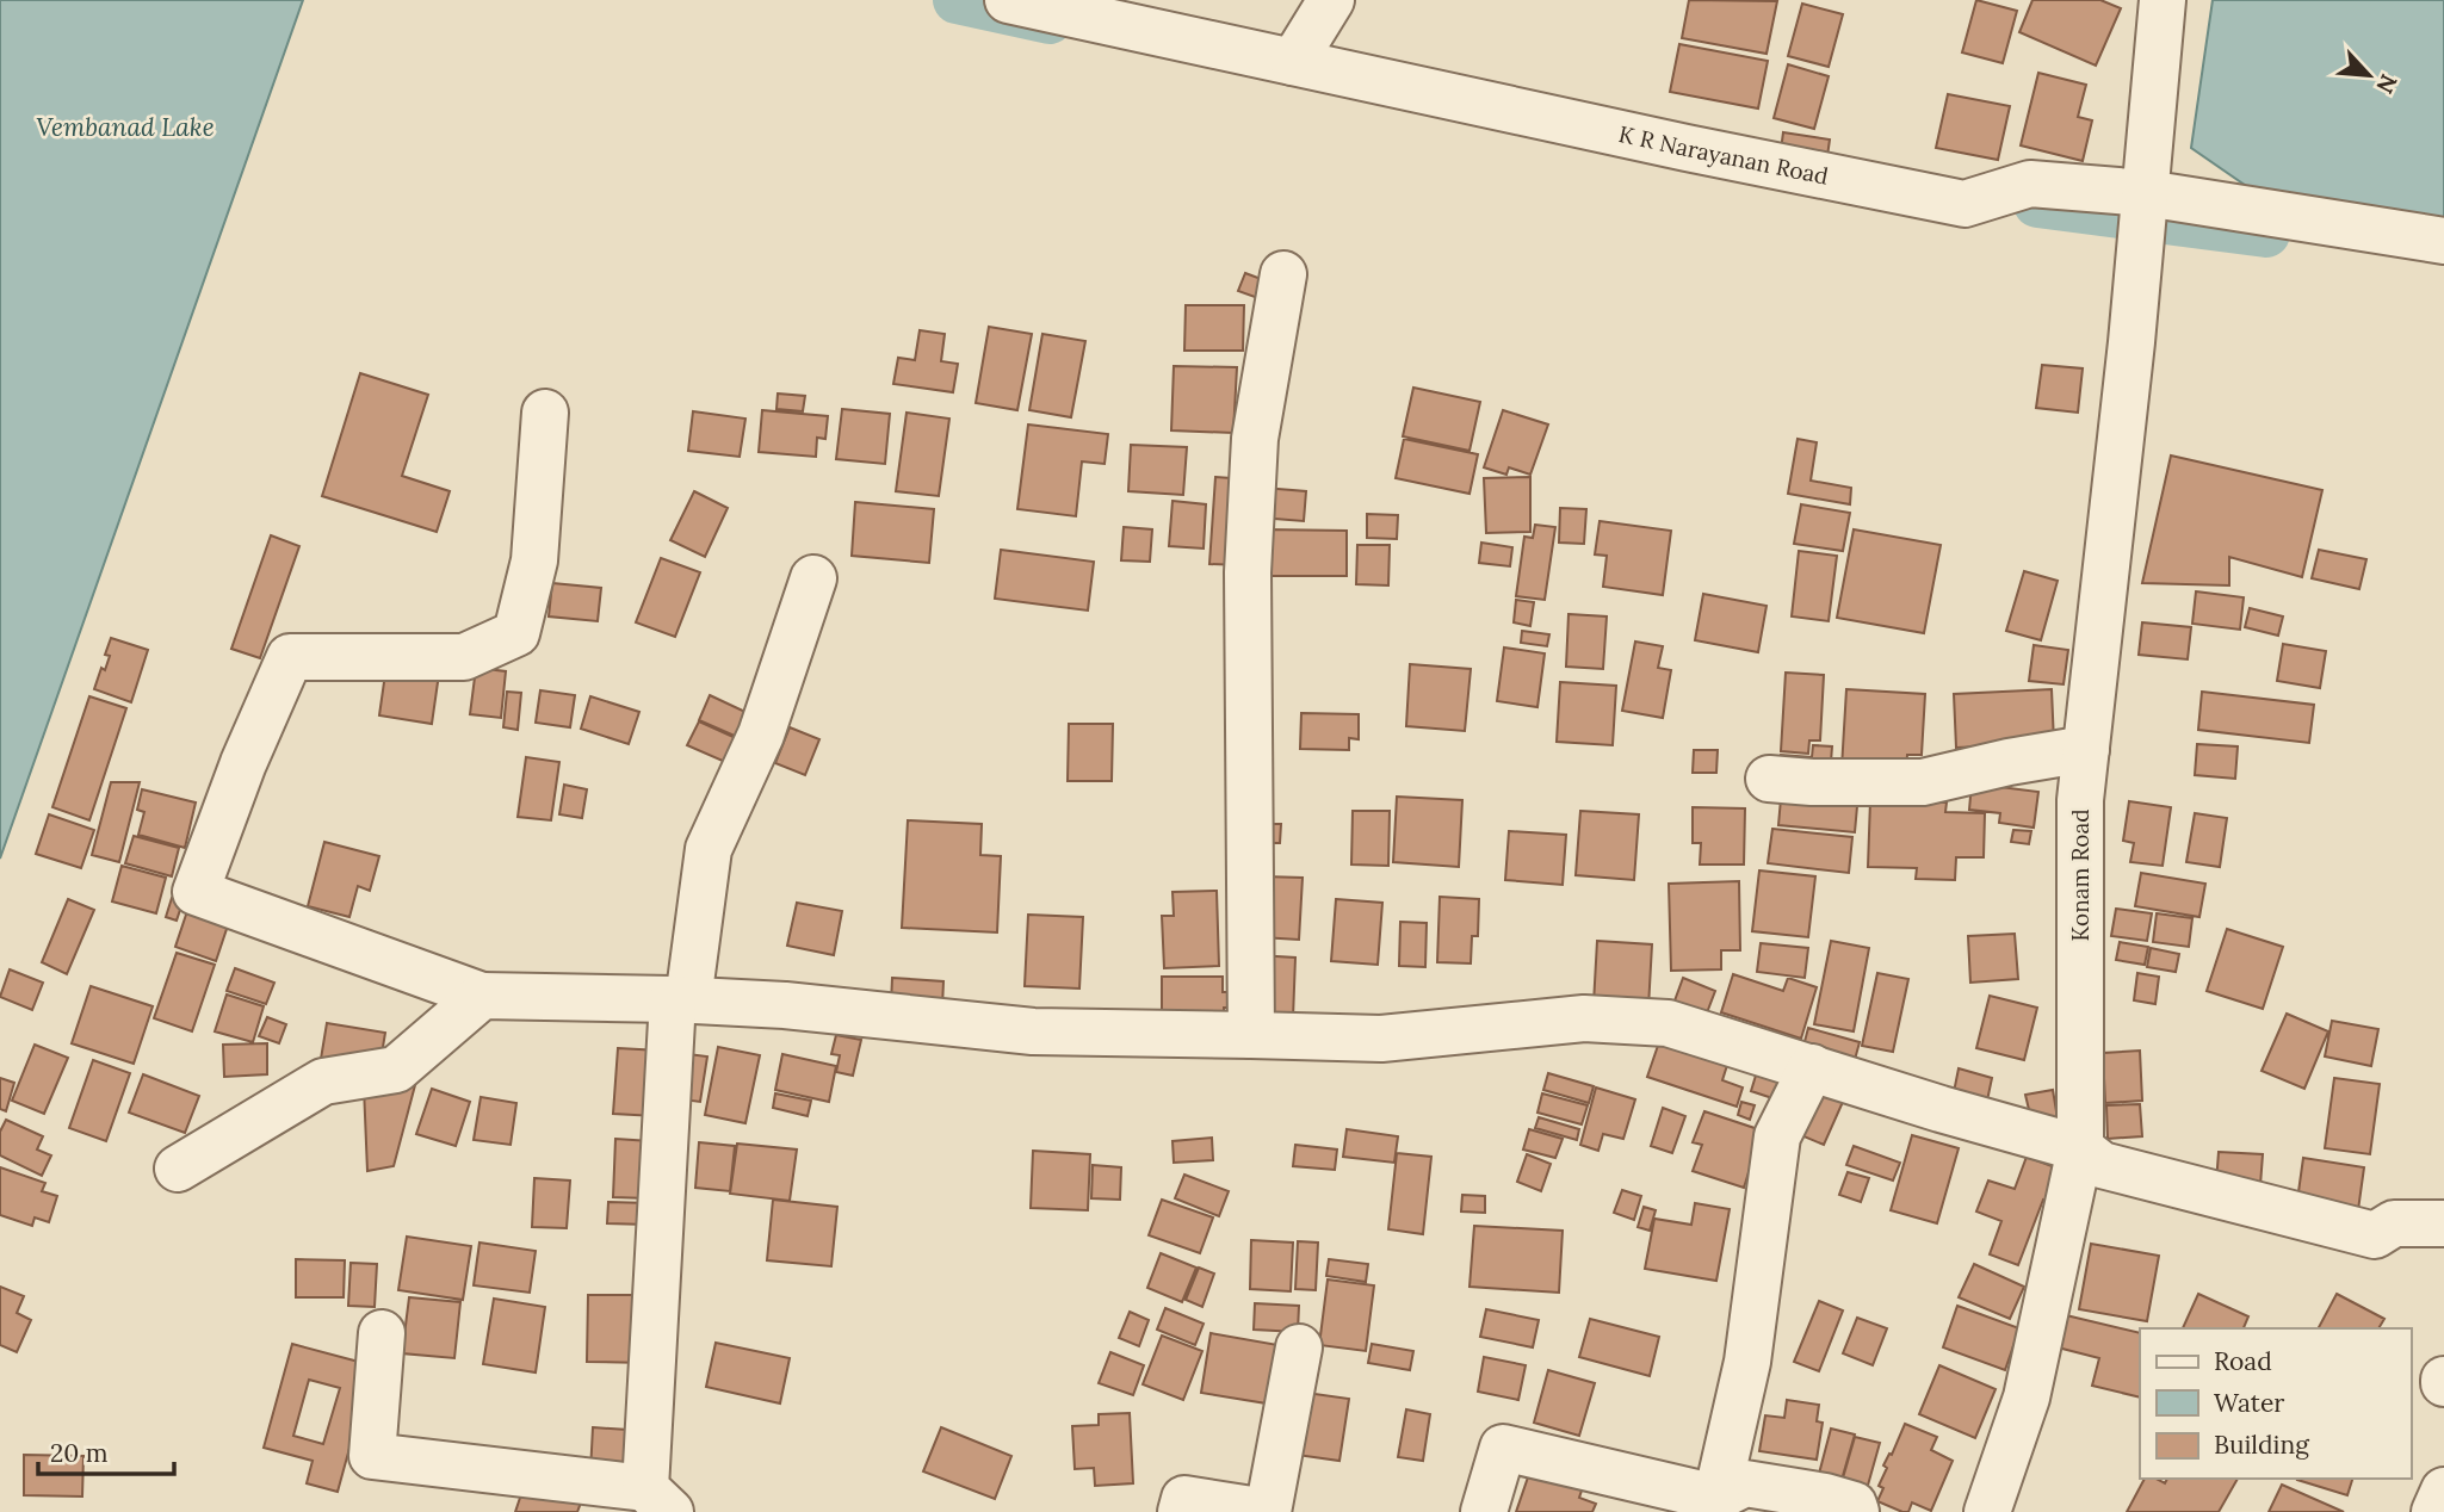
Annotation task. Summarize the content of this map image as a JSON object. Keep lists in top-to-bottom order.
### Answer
{
  "streets": {
    "street": ["K R Narayanan Road", "Konam Road"]
  },
  "crossings": [
    ["K R Narayanan Road", "Konam Road"]
  ],
  "water": ["Vembanad Lake"],
  "legend": ["Road", "Water", "Building"],
  "scale_bar": "20 m",
  "north": "bottom right"
}
